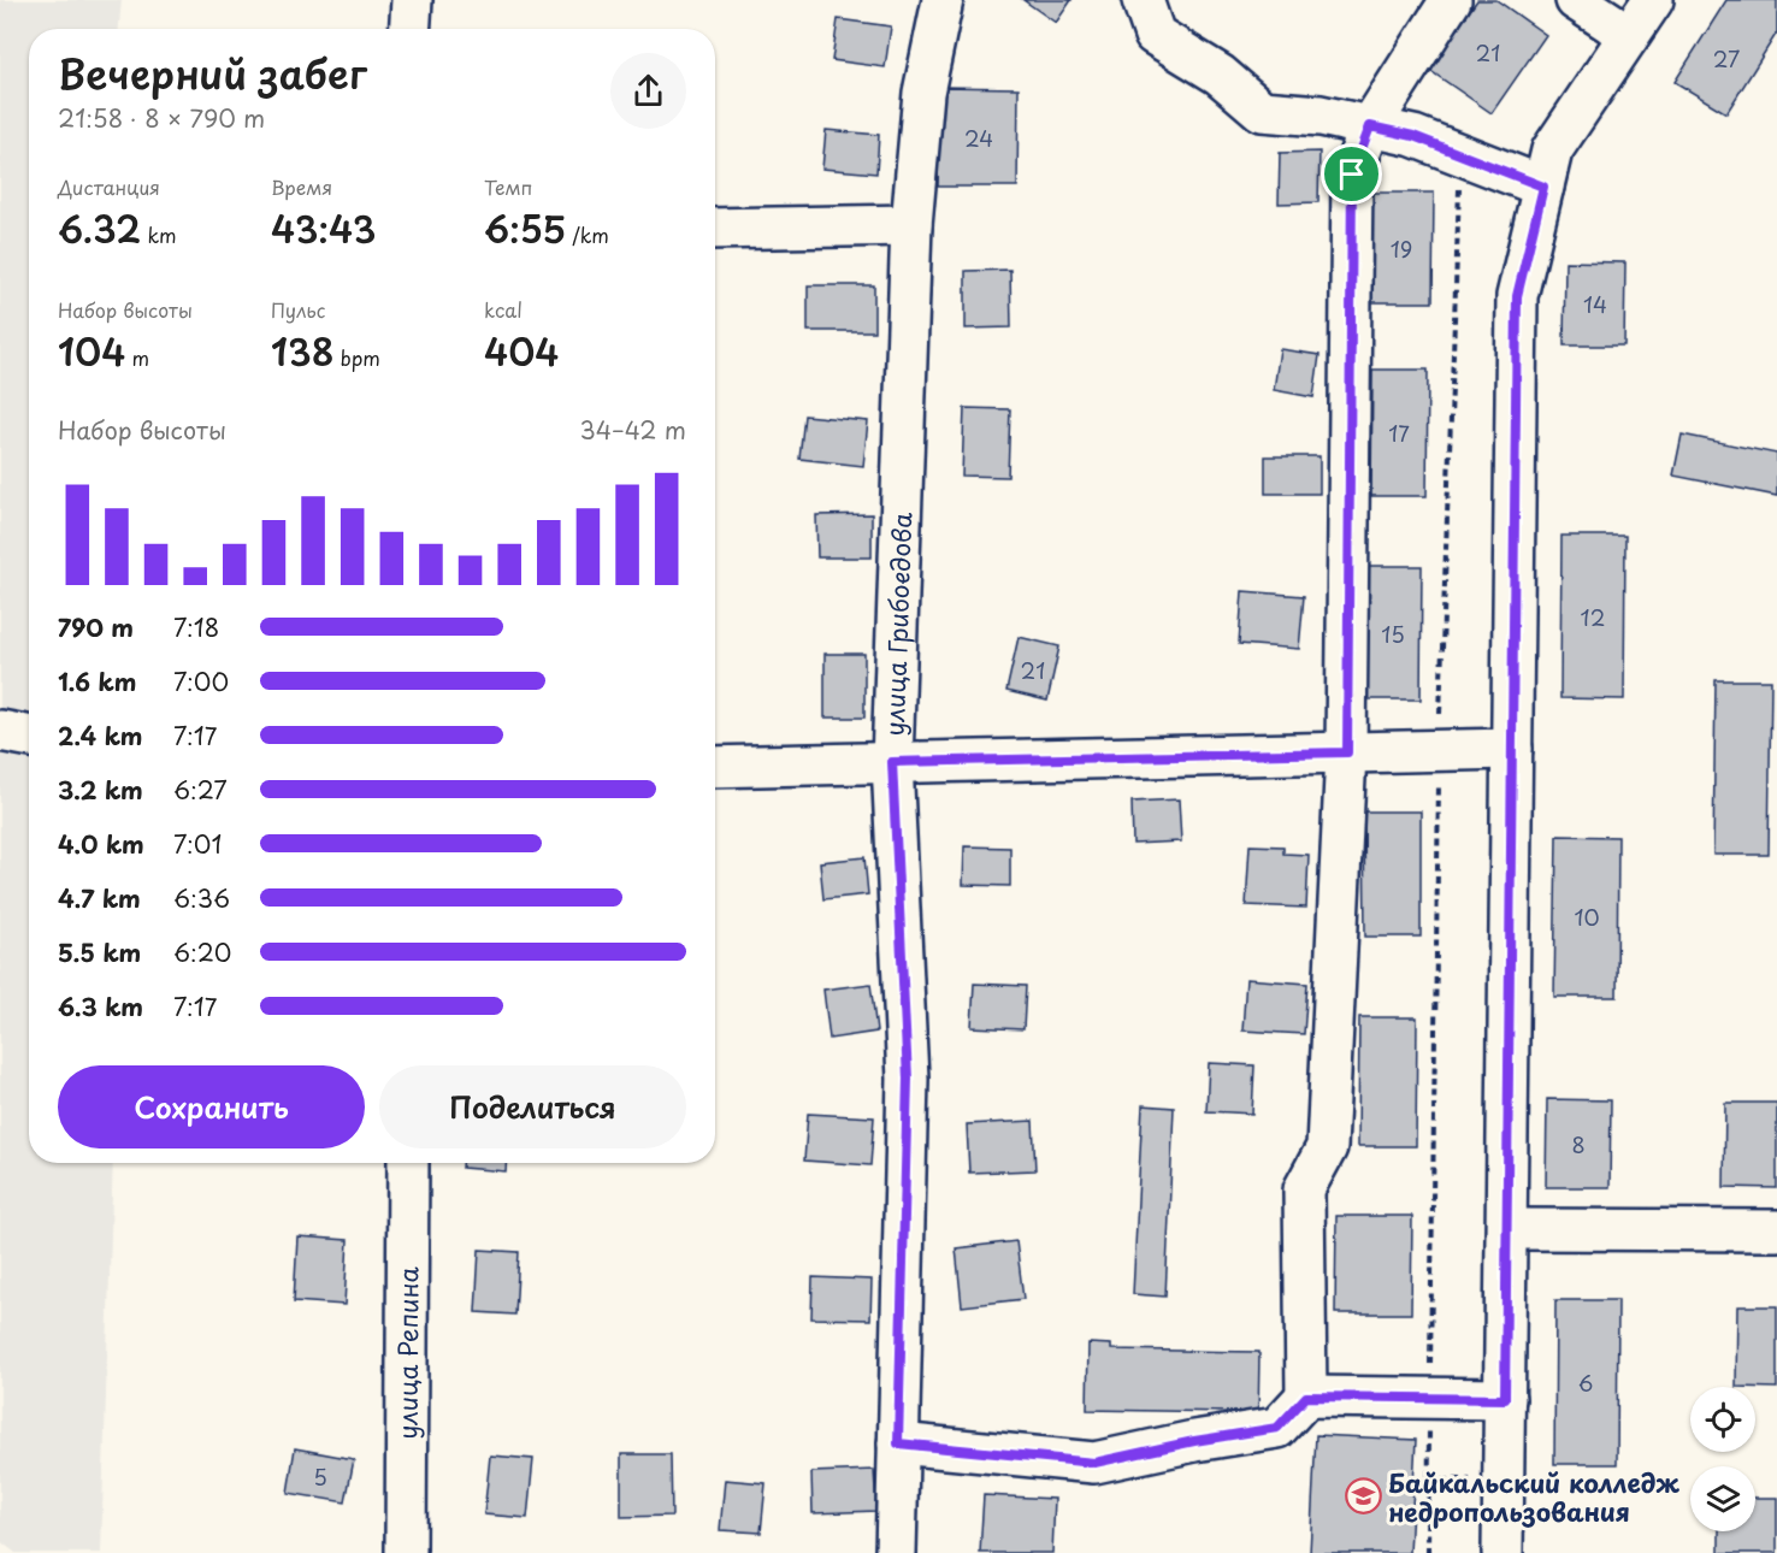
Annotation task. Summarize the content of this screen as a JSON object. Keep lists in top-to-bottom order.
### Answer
{
  "streets": {
    "street": ["улица Грибоедова", "улица Репина"]
  },
  "places": {
    "school or university": ["Байкальский колледж недропользования"]
  },
  "house_numbers": [
    "21",
    "27",
    "24",
    "19",
    "14",
    "17",
    "12",
    "15",
    "21",
    "10",
    "8",
    "6",
    "5"
  ],
  "page": {
    "heading": ["Вечерний забег", "21:58 · 8 × 790 m"],
    "stats": [
      ["Дистанция", "6.32 km"],
      ["Время", "43:43"],
      ["Темп", "6:55 /km"],
      ["Набор высоты", "104 m"],
      ["Пульс", "138 bpm"],
      ["kcal", "404"]
    ],
    "chart": ["Набор высоты", "34–42 m"],
    "list": [
      {
        "name": "790 m",
        "note": "7:18"
      },
      {
        "name": "1.6 km",
        "note": "7:00"
      },
      {
        "name": "2.4 km",
        "note": "7:17"
      },
      {
        "name": "3.2 km",
        "note": "6:27"
      },
      {
        "name": "4.0 km",
        "note": "7:01"
      },
      {
        "name": "4.7 km",
        "note": "6:36"
      },
      {
        "name": "5.5 km",
        "note": "6:20"
      },
      {
        "name": "6.3 km",
        "note": "7:17"
      }
    ],
    "buttons": ["Сохранить", "Поделиться"]
  }
}
